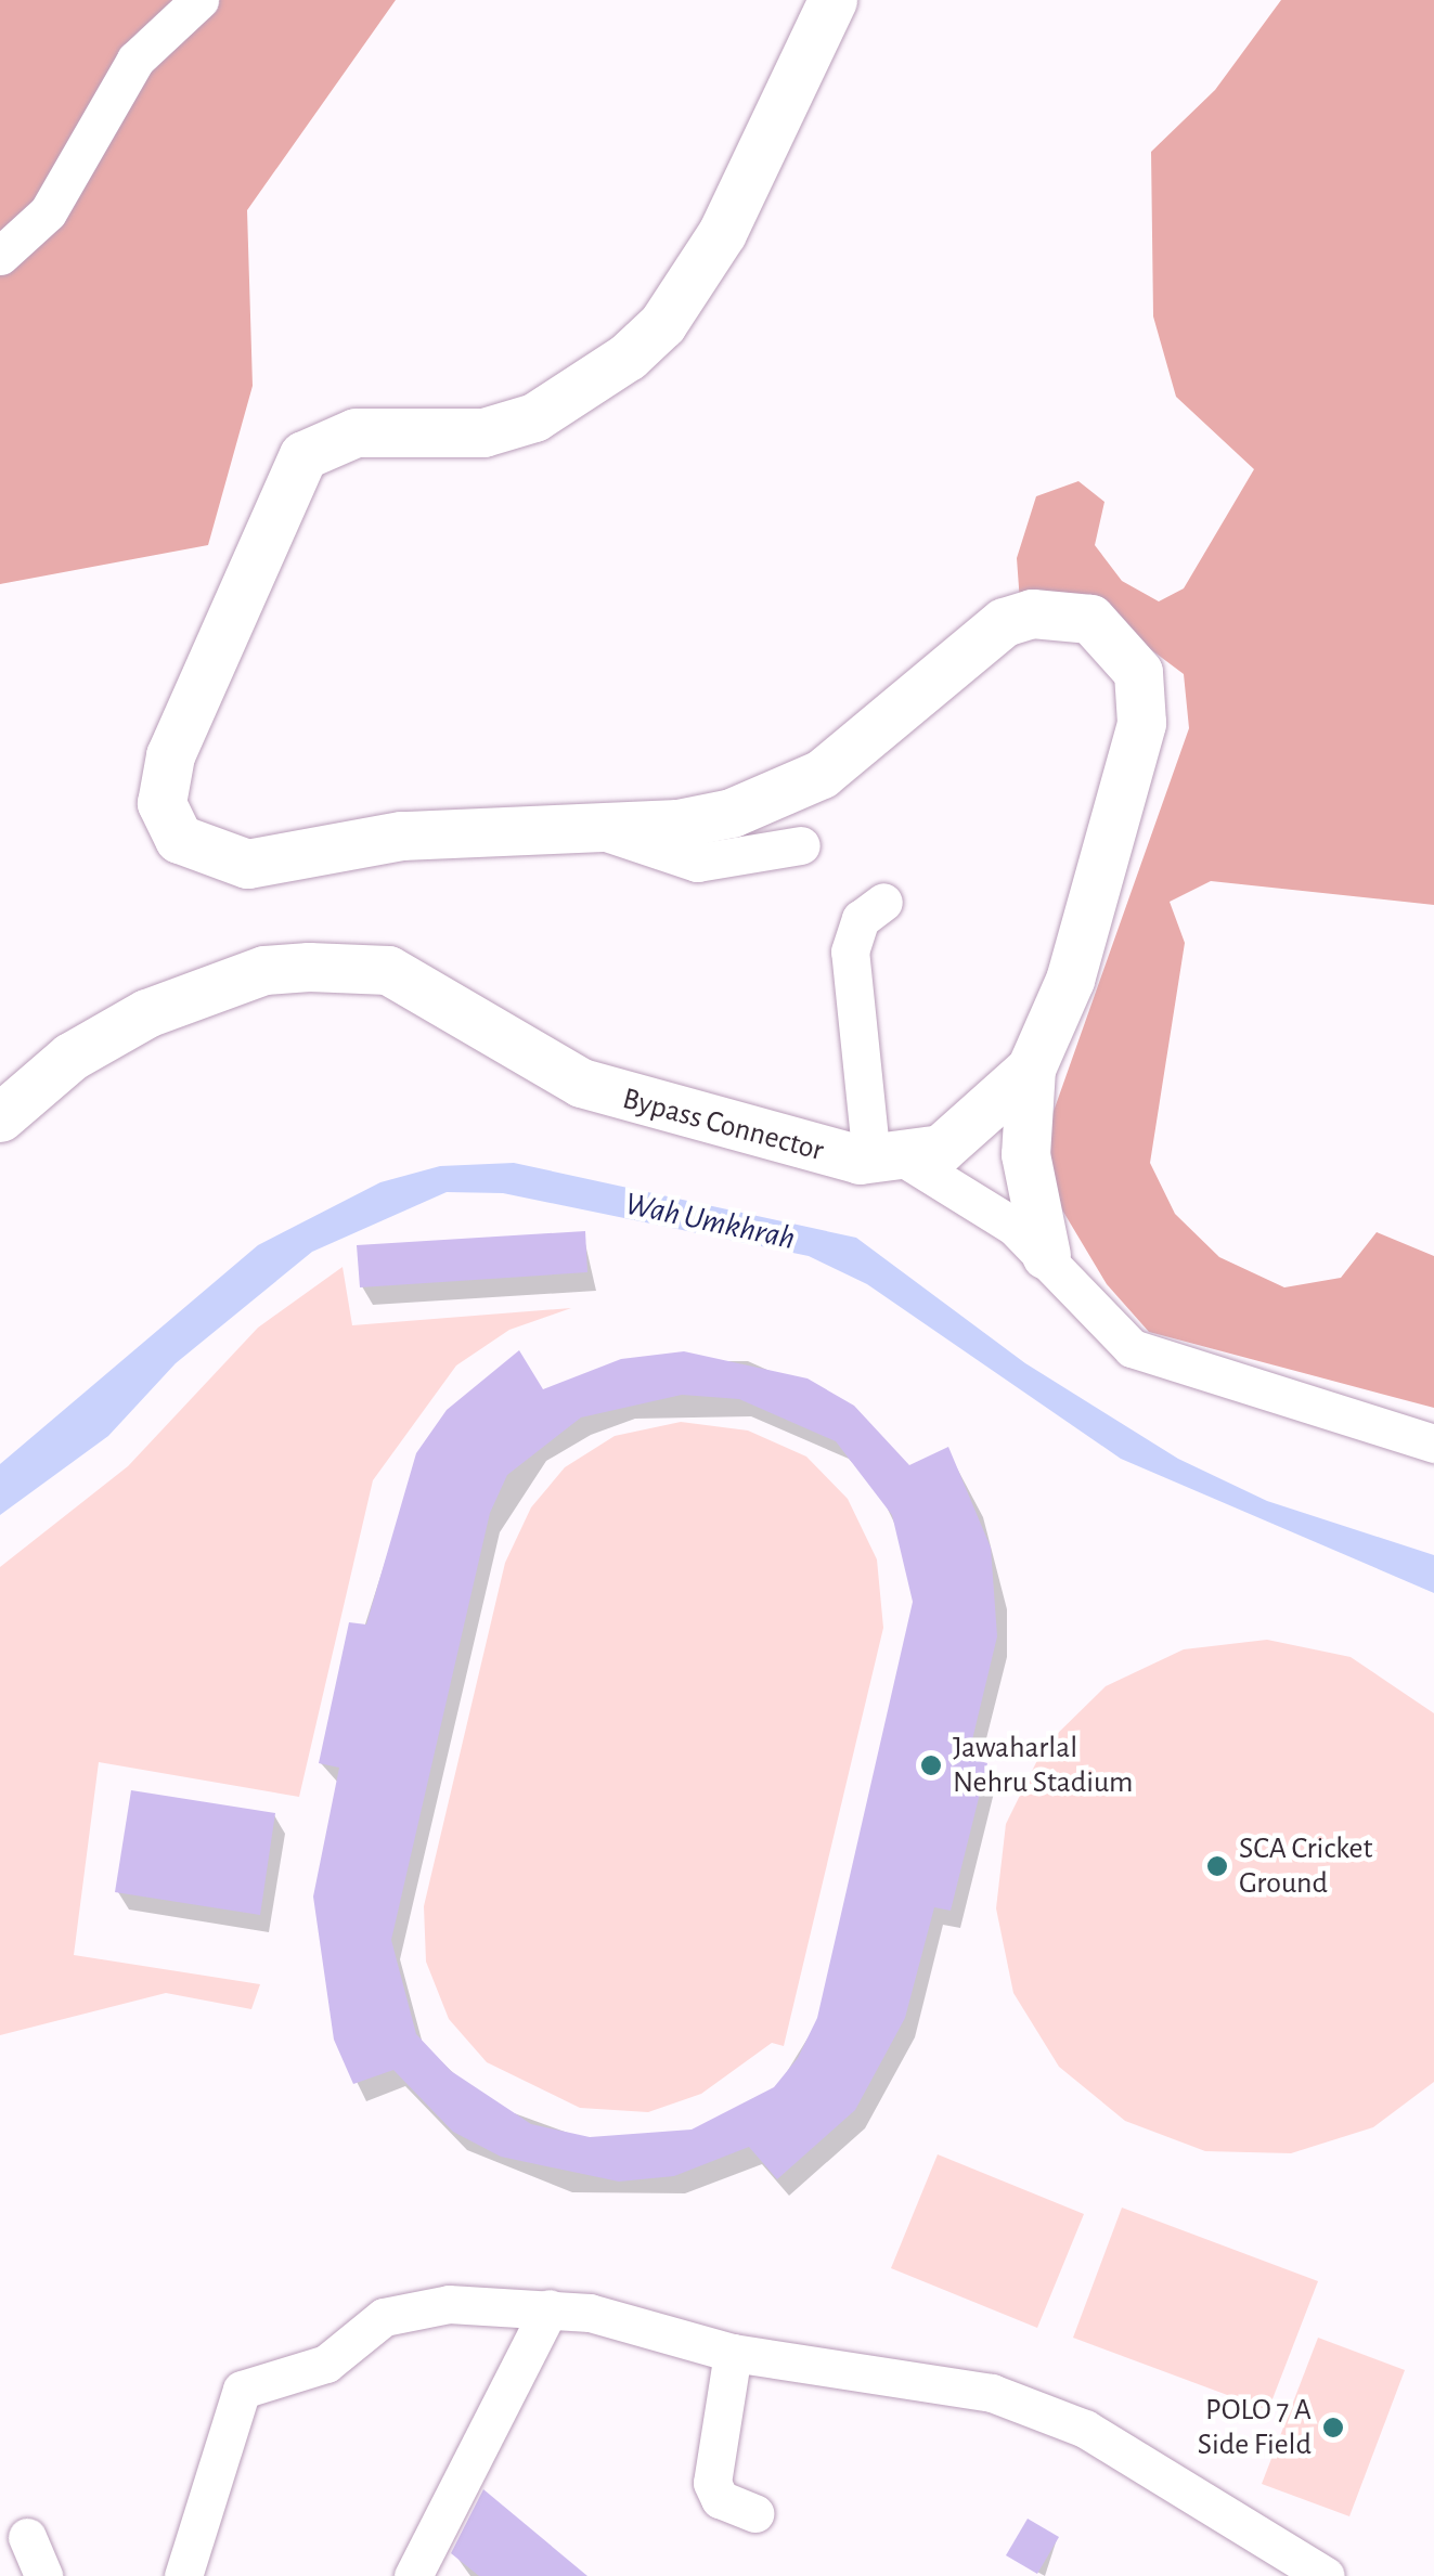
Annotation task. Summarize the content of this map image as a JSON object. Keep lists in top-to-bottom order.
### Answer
{
  "streets": {
    "main road": ["Bypass Connector"]
  },
  "water": ["Wah Umkhrah"],
  "places": ["Jawaharlal Nehru Stadium", "SCA Cricket Ground", "POLO 7 A Side Field"]
}
